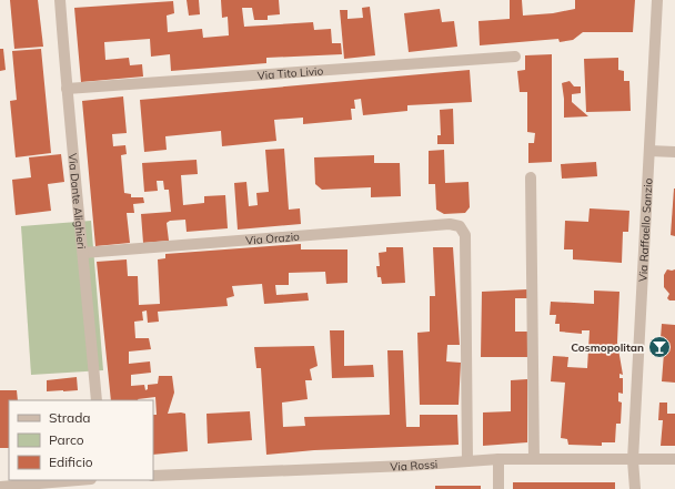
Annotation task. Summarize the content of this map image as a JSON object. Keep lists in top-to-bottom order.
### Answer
{
  "streets": {
    "street": [
      "Via Tito Livio",
      "Via Dante Alighieri",
      "Via Raffaello Sanzio",
      "Via Orazio",
      "Via Rossi"
    ]
  },
  "crossings": [
    ["Via Tito Livio", "Via Dante Alighieri"],
    ["Via Dante Alighieri", "Via Orazio"],
    ["Via Raffaello Sanzio", "Via Rossi"],
    ["Via Orazio", "Via Rossi"]
  ],
  "places": {
    "bar": ["Cosmopolitan"]
  },
  "legend": ["Strada", "Parco", "Edificio"]
}
